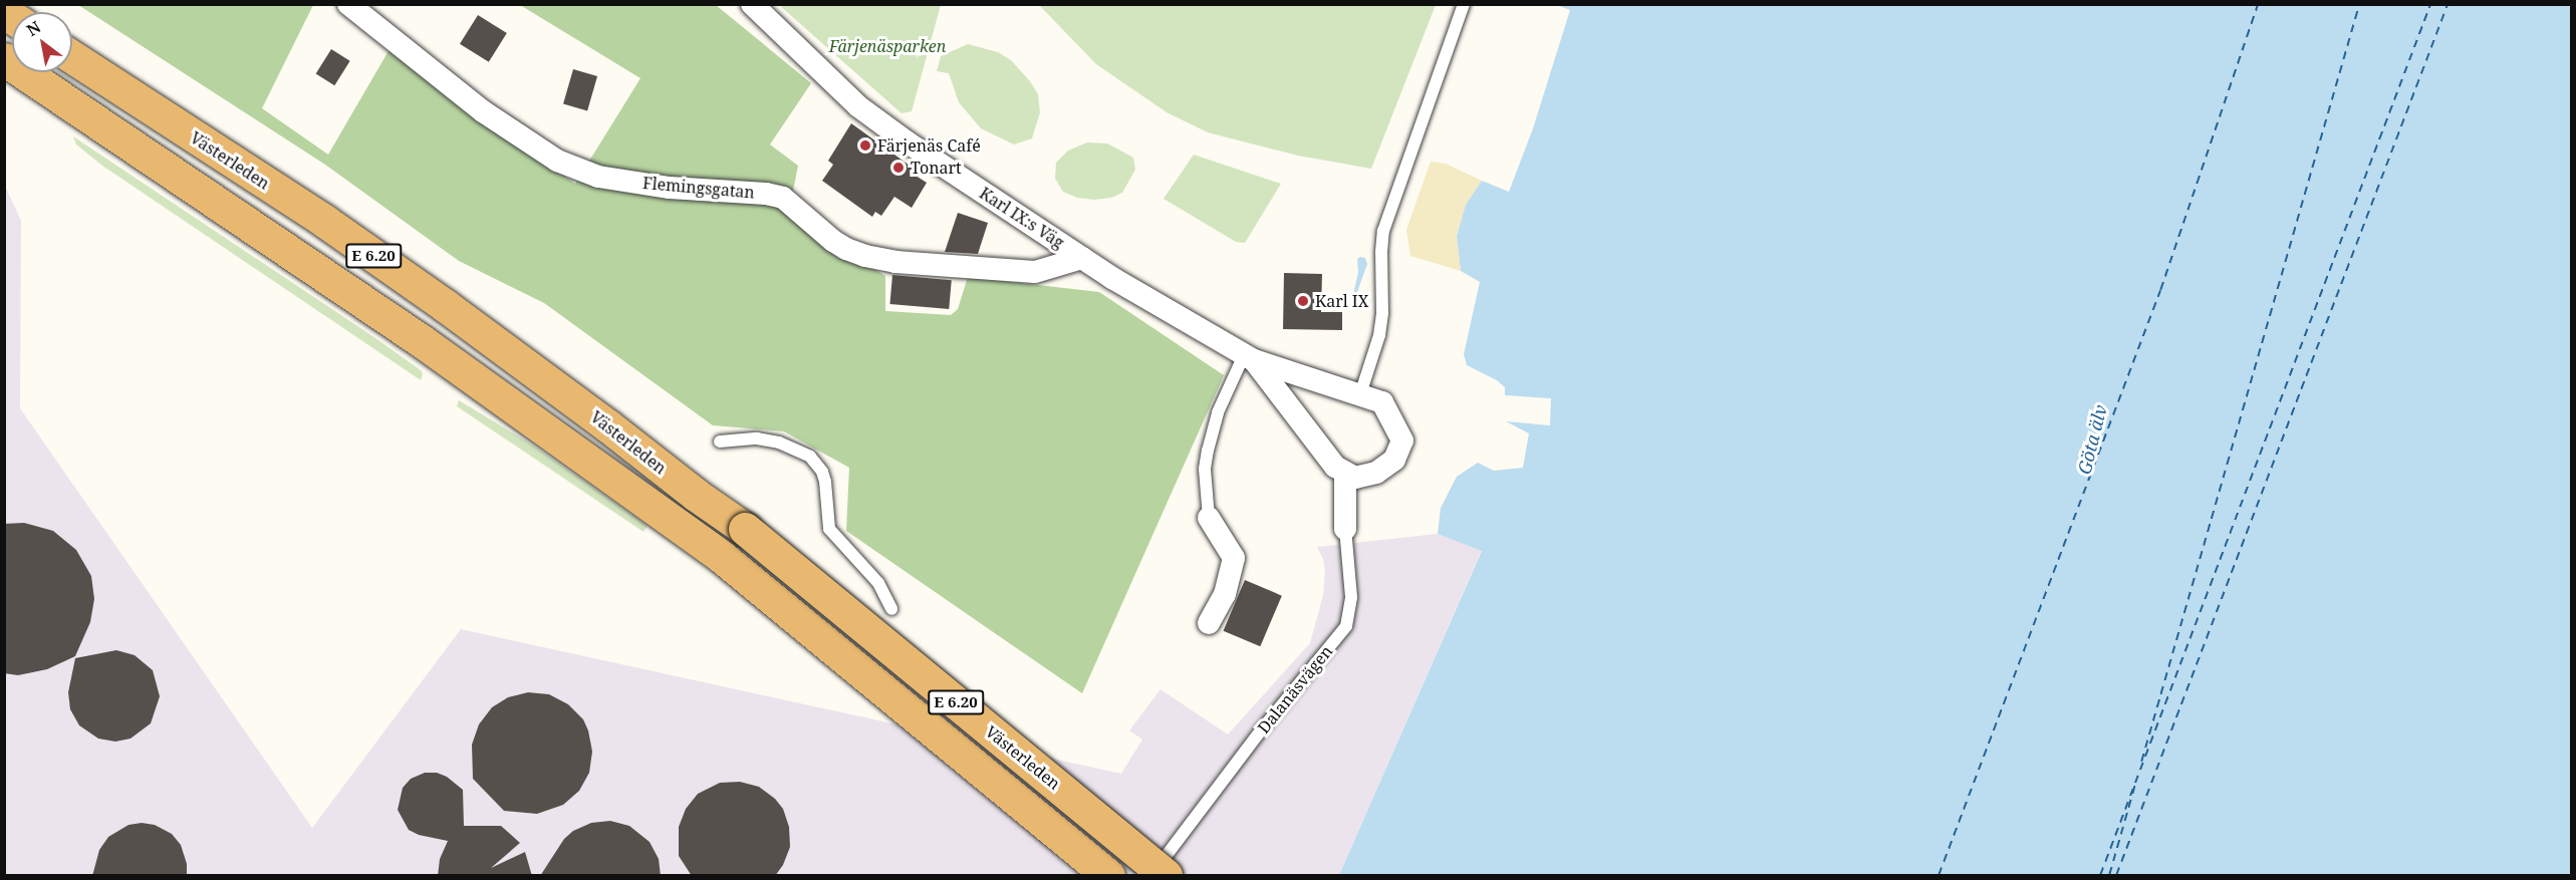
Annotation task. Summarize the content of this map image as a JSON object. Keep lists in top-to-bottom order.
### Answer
{
  "streets": {
    "highway": ["Västerleden", "E 6.20"],
    "street": ["Flemingsgatan", "Karl IX:s Väg", "Dalanäsvägen"]
  },
  "crossings": [
    ["Flemingsgatan", "Karl IX:s Väg"],
    ["Karl IX:s Väg", "Dalanäsvägen"]
  ],
  "water": ["Göta älv"],
  "parks": ["Färjenäsparken"],
  "places": ["Färjenäs Café", "Tonart", "Karl IX"],
  "north": "top left"
}
